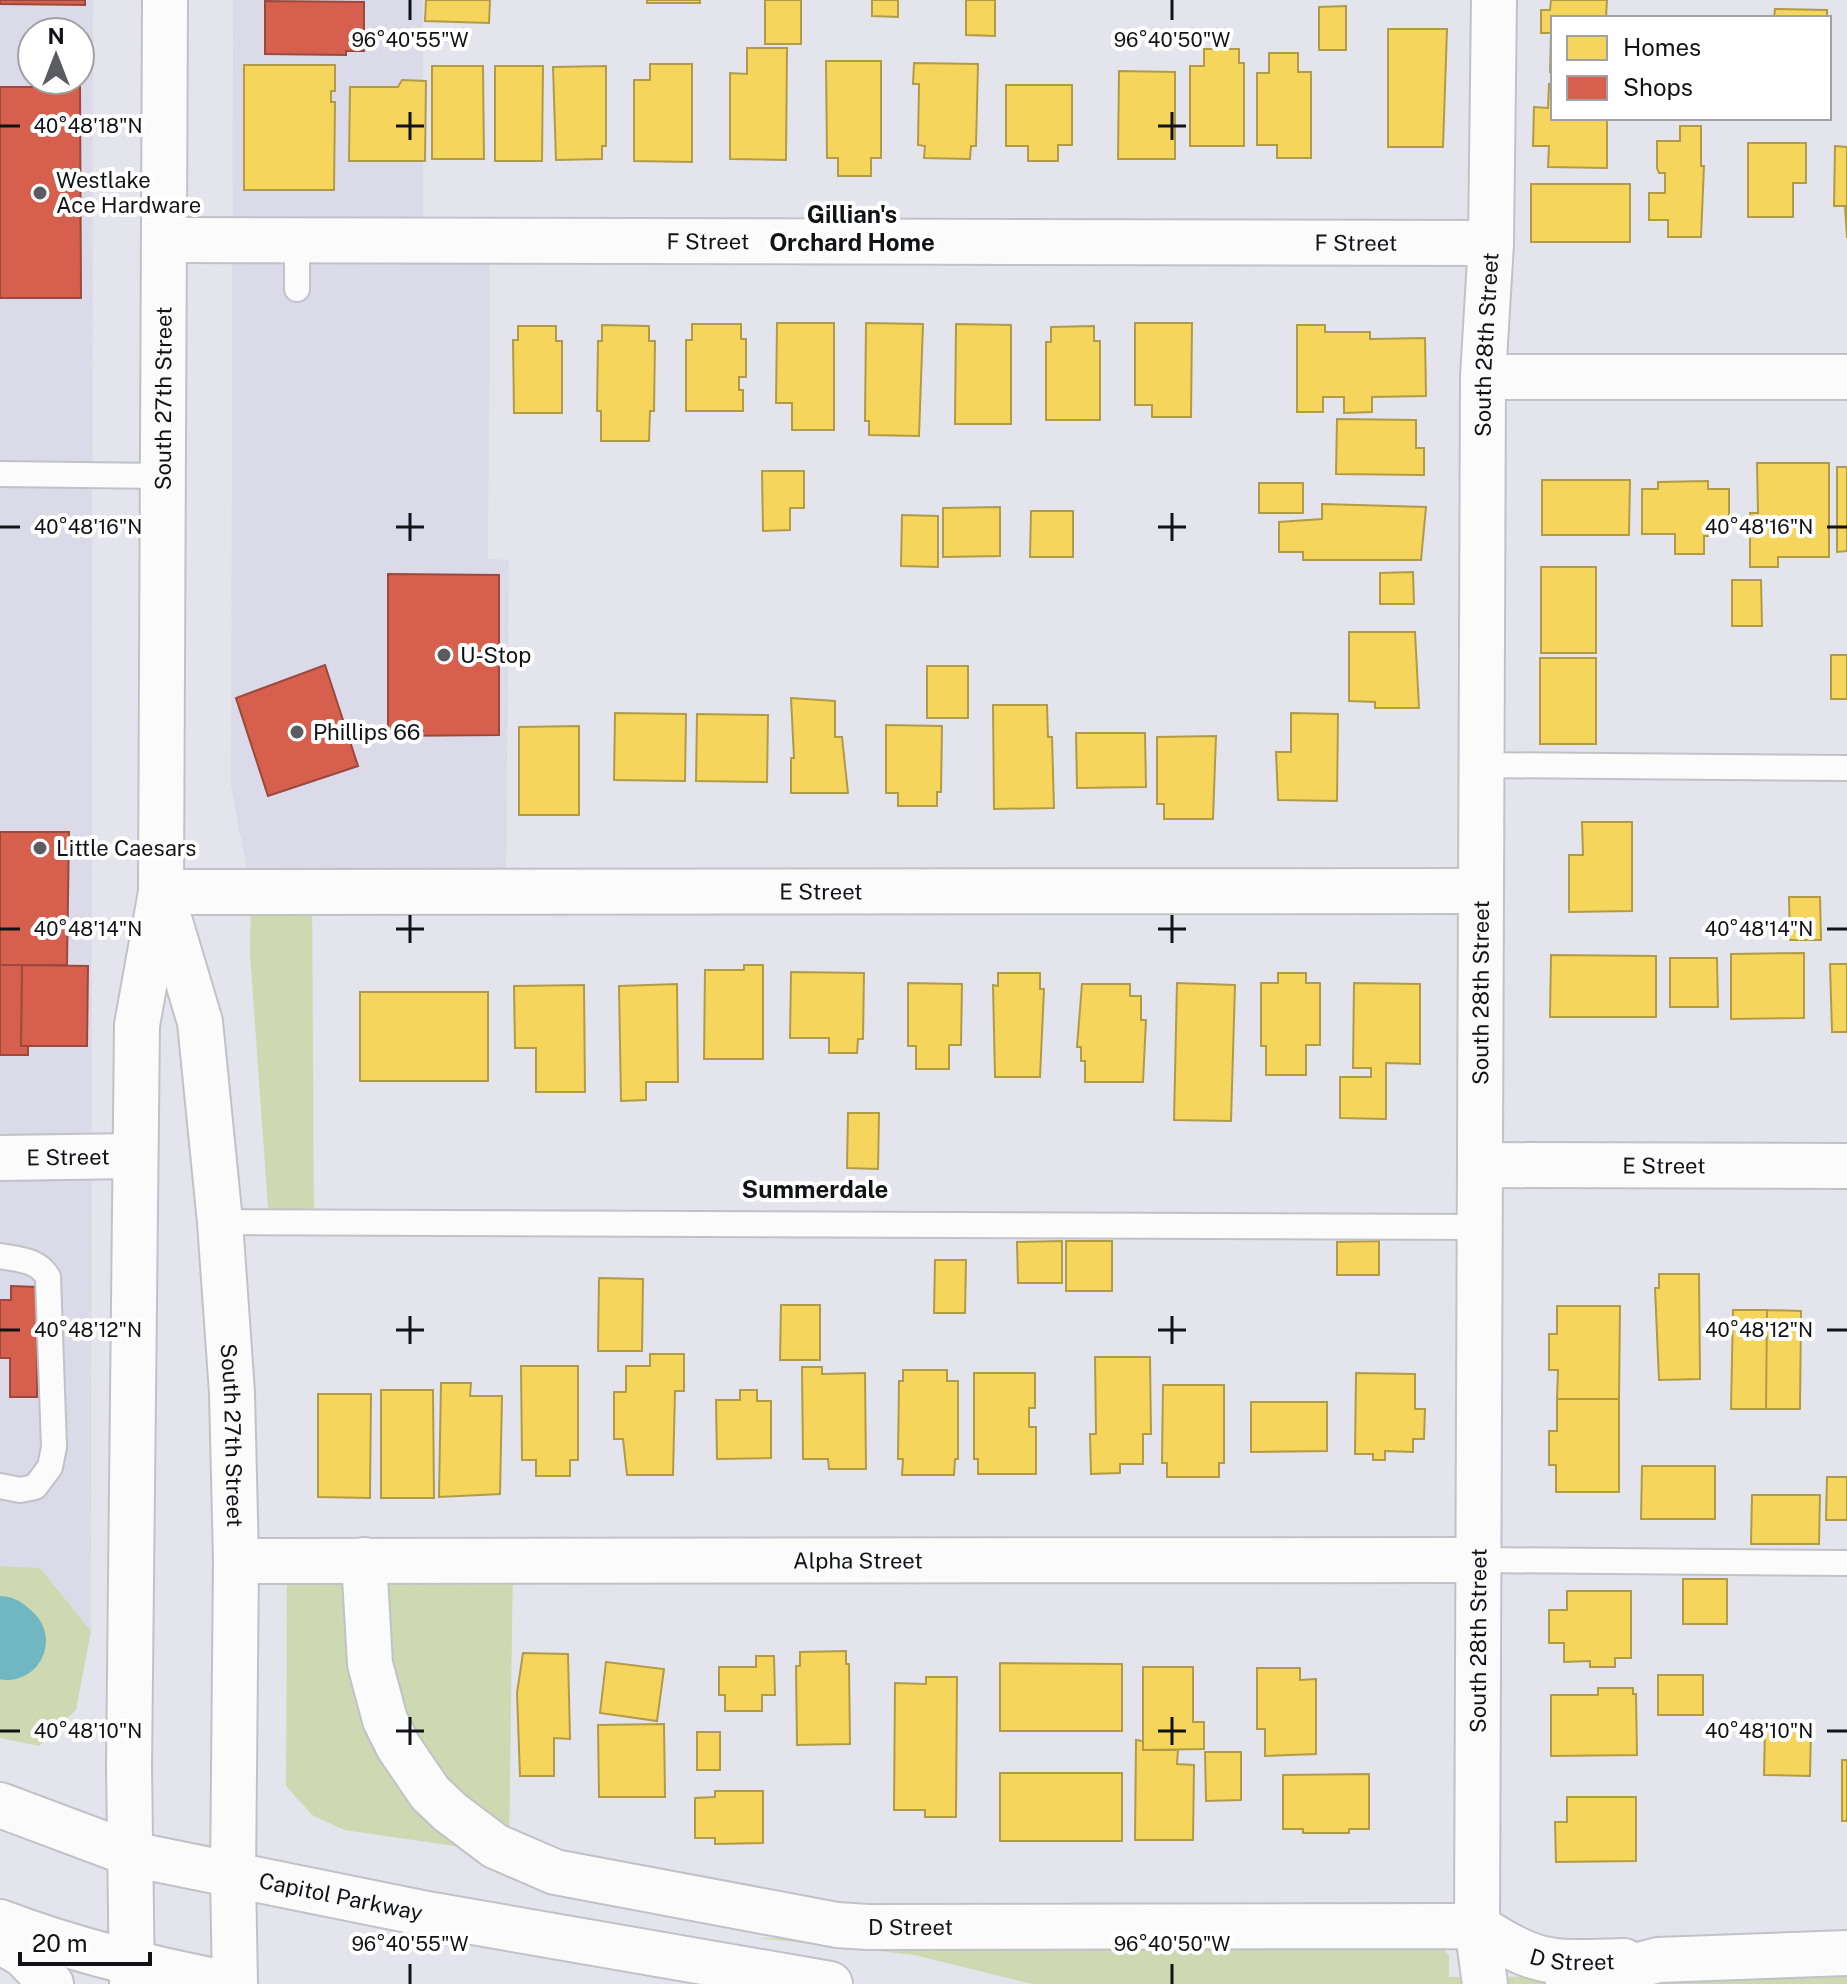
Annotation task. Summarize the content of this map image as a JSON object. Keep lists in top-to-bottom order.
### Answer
{
  "streets": {
    "street": [
      "F Street",
      "South 28th Street",
      "South 27th Street",
      "E Street",
      "Alpha Street",
      "Capitol Parkway",
      "D Street"
    ]
  },
  "crossings": [
    ["F Street", "South 28th Street"],
    ["F Street", "South 27th Street"],
    ["South 28th Street", "E Street"],
    ["South 28th Street", "Alpha Street"],
    ["South 28th Street", "D Street"],
    ["South 27th Street", "E Street"],
    ["South 27th Street", "Alpha Street"],
    ["South 27th Street", "Capitol Parkway"],
    ["Alpha Street", "D Street"]
  ],
  "districts": ["Gillian's Orchard Home", "Summerdale"],
  "places": [
    "Westlake Ace Hardware",
    "U-Stop",
    "Phillips 66",
    "Little Caesars"
  ],
  "legend": ["Homes", "Shops"],
  "scale_bar": "20 m",
  "north": "top",
  "coordinates": [
    "96°40'55\"W",
    "96°40'50\"W",
    "40°48'18\"N",
    "40°48'16\"N",
    "40°48'14\"N",
    "40°48'12\"N",
    "40°48'10\"N"
  ]
}
